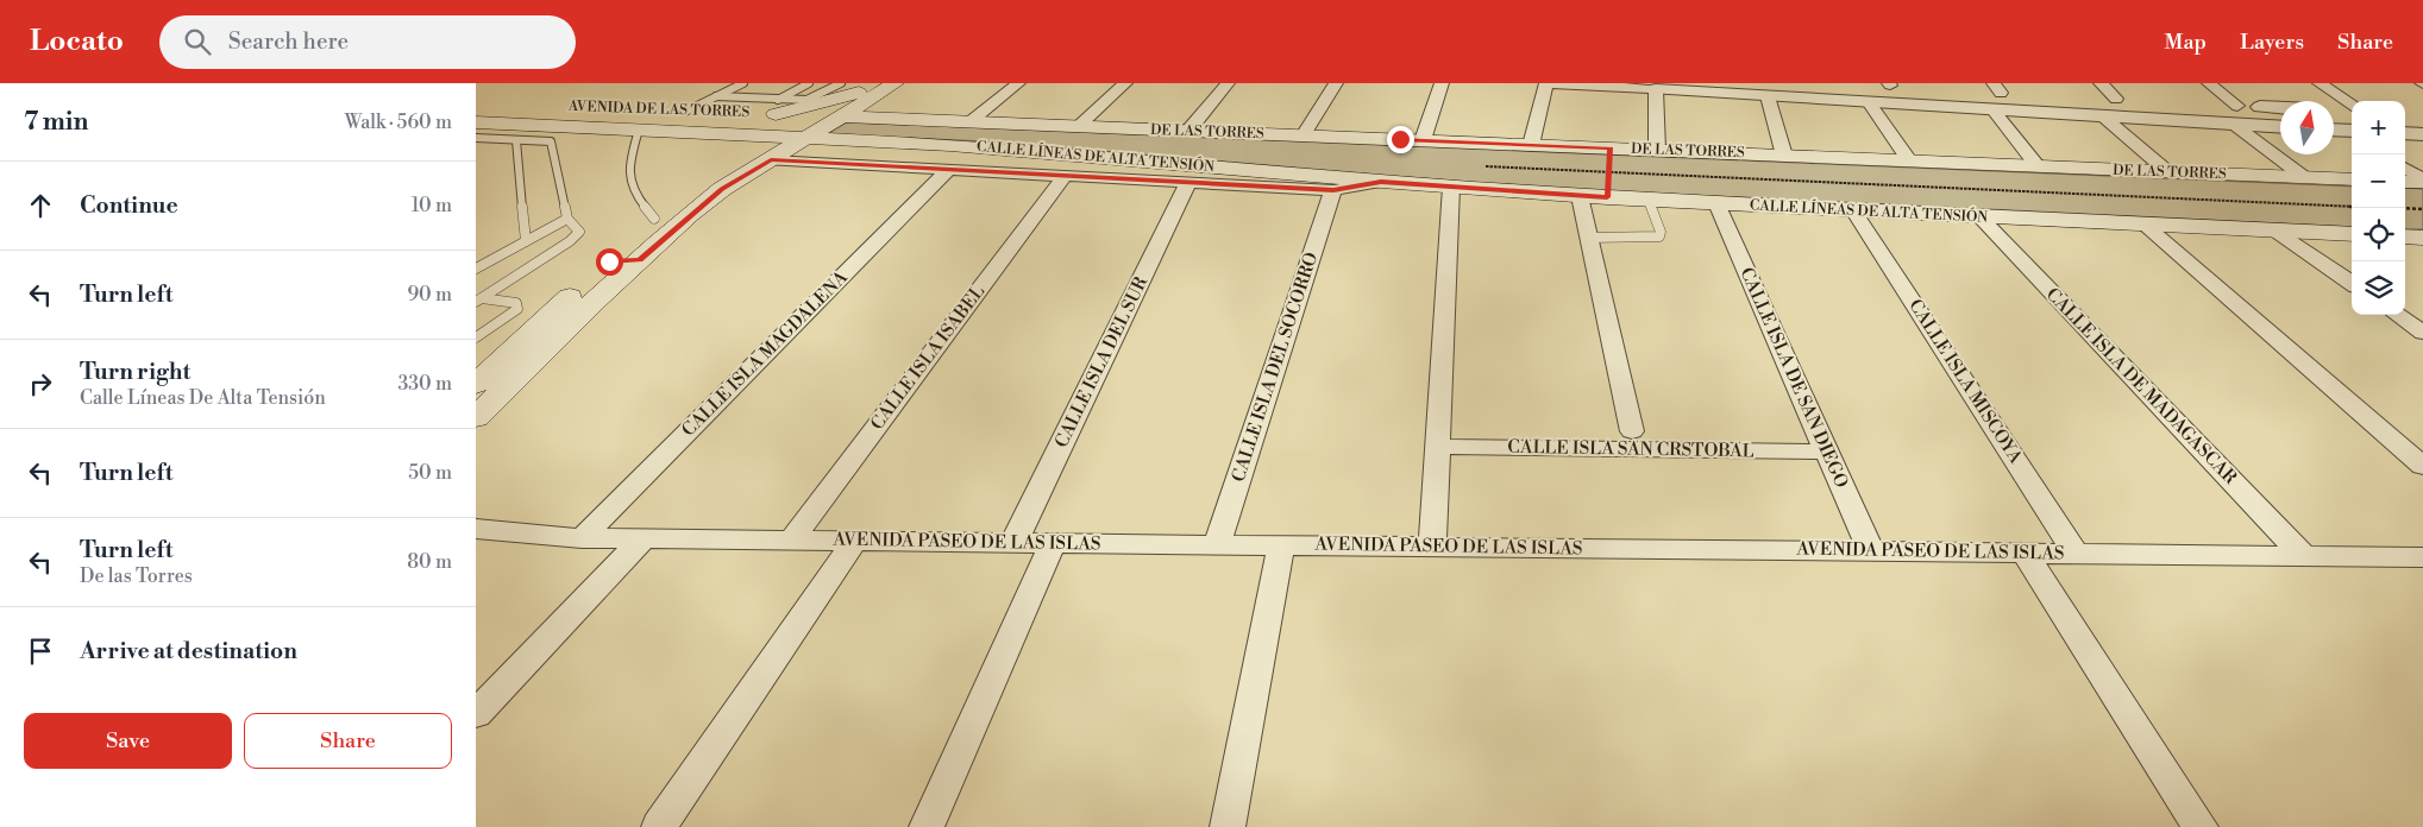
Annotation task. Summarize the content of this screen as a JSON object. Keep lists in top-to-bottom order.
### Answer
{
  "streets": {
    "main road": ["AVENIDA DE LAS TORRES", "DE LAS TORRES", "CALLE LÍNEAS DE ALTA TENSIÓN"],
    "street": [
      "CALLE ISLA MAGDALENA",
      "CALLE ISLA ISABEL",
      "CALLE ISLA DEL SUR",
      "CALLE ISLA DEL SOCORRO",
      "CALLE ISLA DE SAN DIEGO",
      "CALLE ISLA MISCOYA",
      "CALLE ISLA DE MADAGASCAR",
      "CALLE ISLA SAN CRSTOBAL",
      "AVENIDA PASEO DE LAS ISLAS"
    ]
  },
  "crossings": [
    ["AVENIDA DE LAS TORRES", "DE LAS TORRES"],
    ["AVENIDA DE LAS TORRES", "CALLE LÍNEAS DE ALTA TENSIÓN"],
    ["DE LAS TORRES", "CALLE LÍNEAS DE ALTA TENSIÓN"],
    ["CALLE LÍNEAS DE ALTA TENSIÓN", "CALLE ISLA MAGDALENA"],
    ["CALLE LÍNEAS DE ALTA TENSIÓN", "CALLE ISLA ISABEL"],
    ["CALLE LÍNEAS DE ALTA TENSIÓN", "CALLE ISLA DEL SUR"],
    ["CALLE LÍNEAS DE ALTA TENSIÓN", "CALLE ISLA DEL SOCORRO"],
    ["CALLE LÍNEAS DE ALTA TENSIÓN", "CALLE ISLA DE SAN DIEGO"],
    ["CALLE LÍNEAS DE ALTA TENSIÓN", "CALLE ISLA MISCOYA"],
    ["CALLE LÍNEAS DE ALTA TENSIÓN", "CALLE ISLA DE MADAGASCAR"],
    ["CALLE ISLA MAGDALENA", "AVENIDA PASEO DE LAS ISLAS"],
    ["CALLE ISLA ISABEL", "AVENIDA PASEO DE LAS ISLAS"],
    ["CALLE ISLA DEL SUR", "AVENIDA PASEO DE LAS ISLAS"],
    ["CALLE ISLA DEL SOCORRO", "AVENIDA PASEO DE LAS ISLAS"],
    ["CALLE ISLA DE SAN DIEGO", "CALLE ISLA SAN CRSTOBAL"],
    ["CALLE ISLA DE SAN DIEGO", "AVENIDA PASEO DE LAS ISLAS"],
    ["CALLE ISLA MISCOYA", "AVENIDA PASEO DE LAS ISLAS"],
    ["CALLE ISLA DE MADAGASCAR", "AVENIDA PASEO DE LAS ISLAS"]
  ],
  "north": "top",
  "page": {
    "header": "Locato",
    "search": "Search here",
    "nav": ["Map", "Layers", "Share"],
    "heading": ["7 min", "Walk · 560 m"],
    "map_buttons": ["+", "−"],
    "list": [
      ["Continue", "10 m"],
      ["Turn left", "90 m"],
      ["Turn right", "Calle Líneas De Alta Tensión", "330 m"],
      ["Turn left", "50 m"],
      ["Turn left", "De las Torres", "80 m"],
      "Arrive at destination"
    ],
    "buttons": ["Save", "Share"]
  }
}
